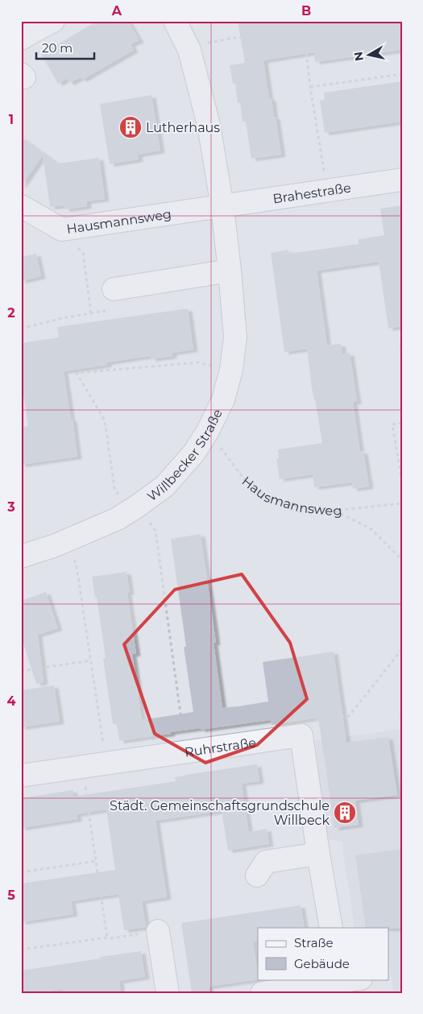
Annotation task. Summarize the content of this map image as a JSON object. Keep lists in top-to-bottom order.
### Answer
{
  "streets": {
    "street": [
      "Brahestraße",
      "Hausmannsweg",
      "Willbecker Straße",
      "Ruhrstraße"
    ]
  },
  "crossings": [
    ["Brahestraße", "Hausmannsweg"],
    ["Brahestraße", "Willbecker Straße"],
    ["Hausmannsweg", "Willbecker Straße"]
  ],
  "places": {
    "building": ["Lutherhaus", "Städt. Gemeinschaftsgrundschule Willbeck"]
  },
  "legend": ["Straße", "Gebäude"],
  "scale_bar": "20 m",
  "north": "left",
  "grid": {
    "columns": ["A", "B"],
    "rows": [
      "1",
      "2",
      "3",
      "4",
      "5"
    ]
  }
}
